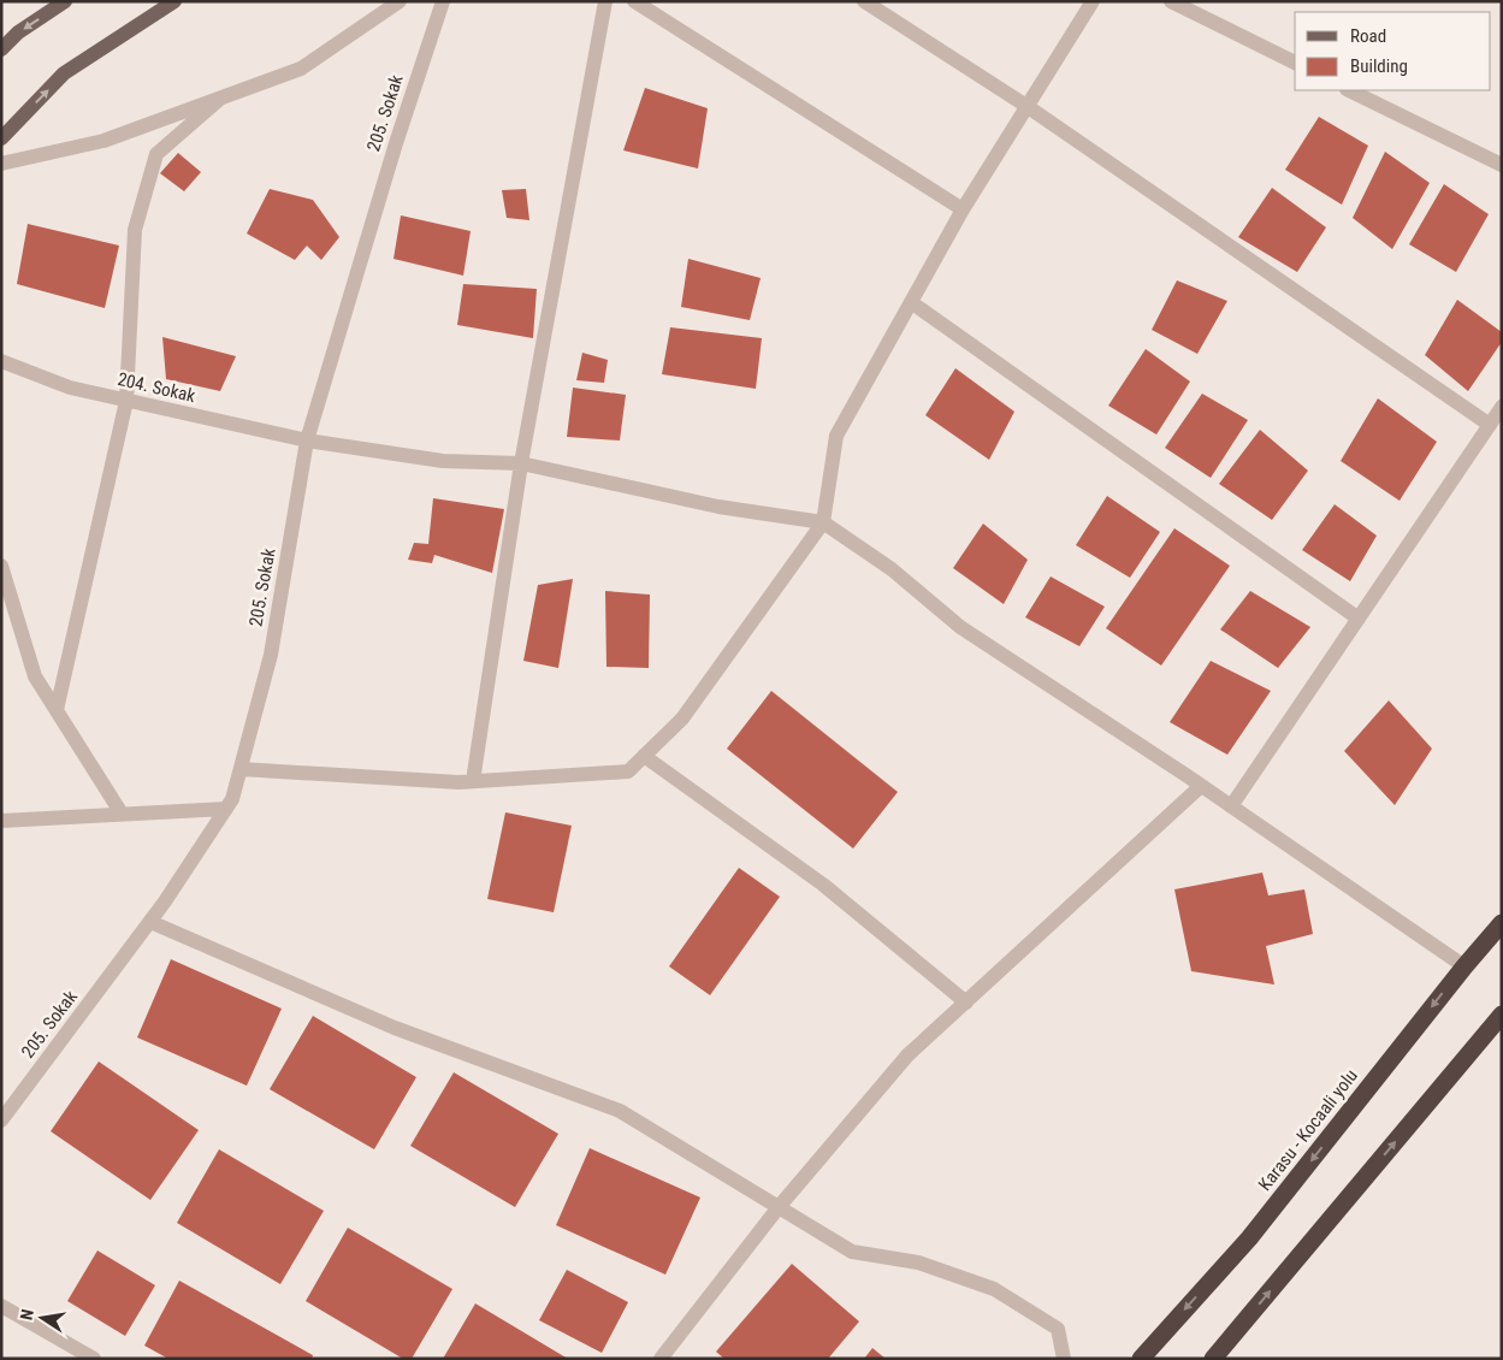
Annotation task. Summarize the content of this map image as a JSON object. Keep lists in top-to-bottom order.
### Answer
{
  "streets": {
    "highway": ["Karasu - Kocaali yolu"],
    "street": ["205. Sokak", "204. Sokak"]
  },
  "crossings": [
    ["205. Sokak", "204. Sokak"]
  ],
  "legend": ["Road", "Building"],
  "north": "left"
}
